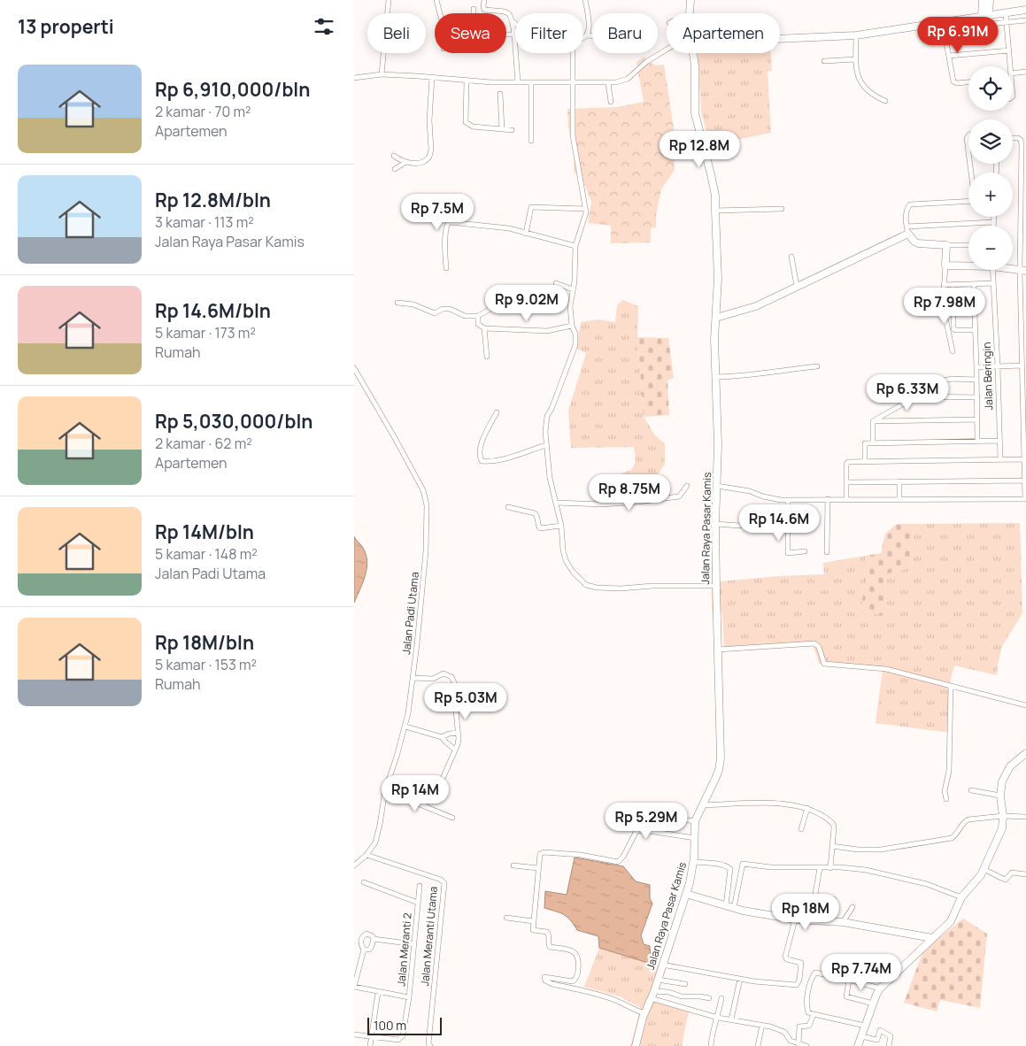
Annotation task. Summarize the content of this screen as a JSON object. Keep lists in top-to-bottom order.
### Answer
{
  "streets": {
    "street": [
      "Jalan Beringin",
      "Jalan Raya Pasar Kamis",
      "Jalan Padi Utama",
      "Jalan Meranti Utama",
      "Jalan Meranti 2"
    ]
  },
  "crossings": [
    ["Jalan Padi Utama", "Jalan Meranti Utama"],
    ["Jalan Meranti Utama", "Jalan Meranti 2"]
  ],
  "scale_bar": "100 m",
  "page": {
    "heading": "13 properti",
    "chip": [
      "Beli",
      "Sewa",
      "Filter",
      "Baru",
      "Apartemen"
    ],
    "price": [
      "Rp 6.91M",
      "Rp 12.8M",
      "Rp 7.5M",
      "Rp 9.02M",
      "Rp 7.98M",
      "Rp 6.33M",
      "Rp 8.75M",
      "Rp 14.6M",
      "Rp 5.03M",
      "Rp 14M",
      "Rp 5.29M",
      "Rp 18M",
      "Rp 7.74M"
    ],
    "list": [
      {
        "name": "Rp 6,910,000/bln",
        "note": "2 kamar · 70 m² · Apartemen"
      },
      {
        "name": "Rp 12.8M/bln",
        "note": "3 kamar · 113 m² · Jalan Raya Pasar Kamis"
      },
      {
        "name": "Rp 14.6M/bln",
        "note": "5 kamar · 173 m² · Rumah"
      },
      {
        "name": "Rp 5,030,000/bln",
        "note": "2 kamar · 62 m² · Apartemen"
      },
      {
        "name": "Rp 14M/bln",
        "note": "5 kamar · 148 m² · Jalan Padi Utama"
      },
      {
        "name": "Rp 18M/bln",
        "note": "5 kamar · 153 m² · Rumah"
      }
    ],
    "map_buttons": ["+", "−"],
    "scale": "100 m"
  }
}
